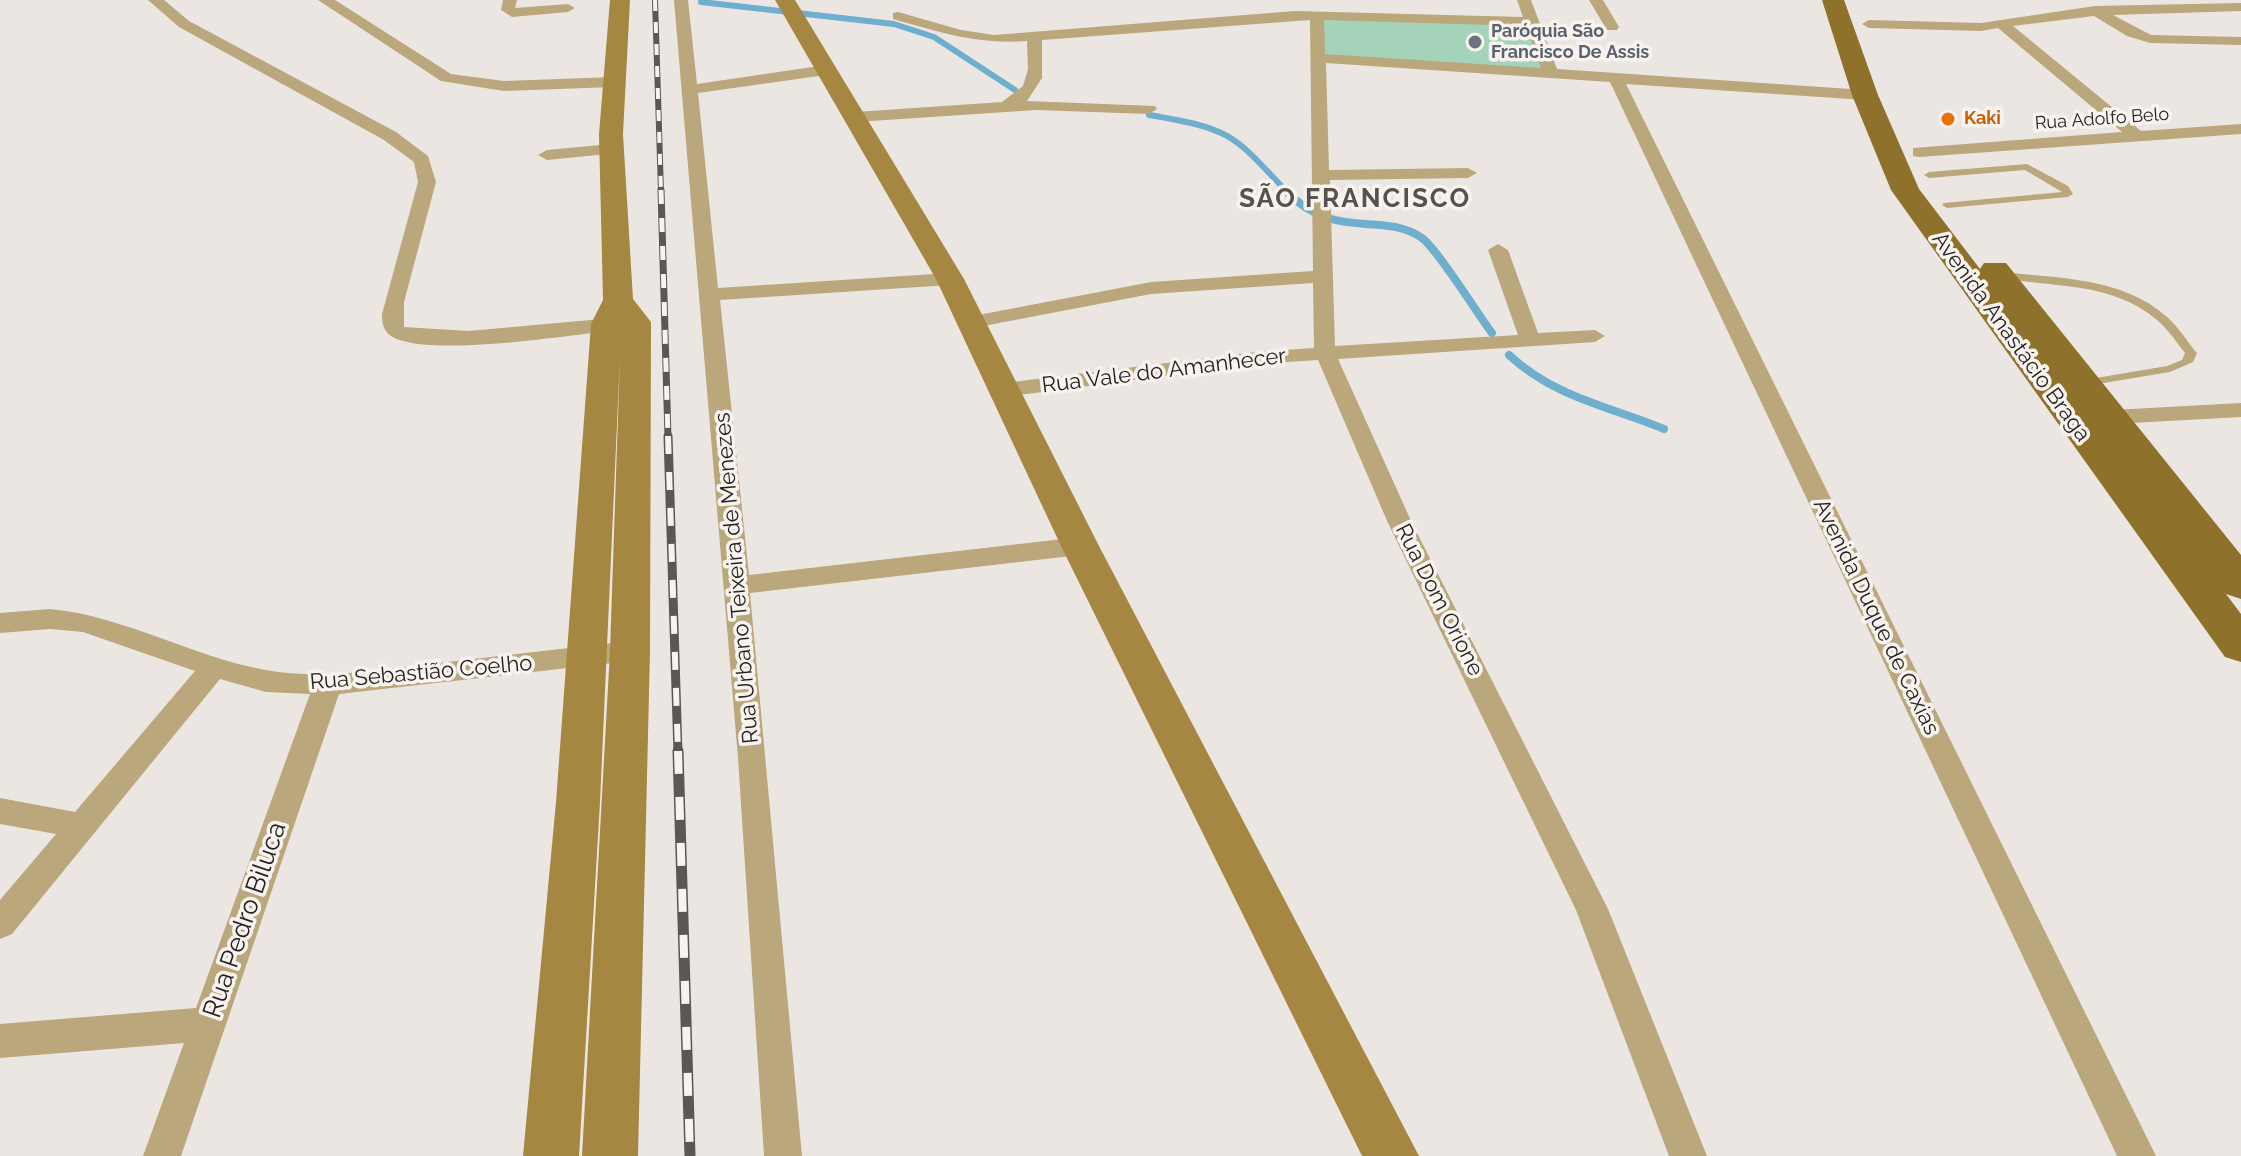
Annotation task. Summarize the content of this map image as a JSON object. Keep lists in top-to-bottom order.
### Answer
{
  "streets": {
    "main road": ["Avenida Anastácio Braga"],
    "street": [
      "Rua Adolfo Belo",
      "Rua Vale do Amanhecer",
      "Rua Urbano Teixeira de Menezes",
      "Rua Dom Orione",
      "Avenida Duque de Caxias",
      "Rua Sebastião Coelho",
      "Rua Pedro Biluca"
    ]
  },
  "crossings": [
    ["Rua Adolfo Belo", "Avenida Anastácio Braga"],
    ["Rua Vale do Amanhecer", "Rua Dom Orione"],
    ["Rua Sebastião Coelho", "Rua Pedro Biluca"]
  ],
  "districts": ["SÃO FRANCISCO"],
  "places": ["Paróquia São Francisco De Assis", "Kaki"]
}
